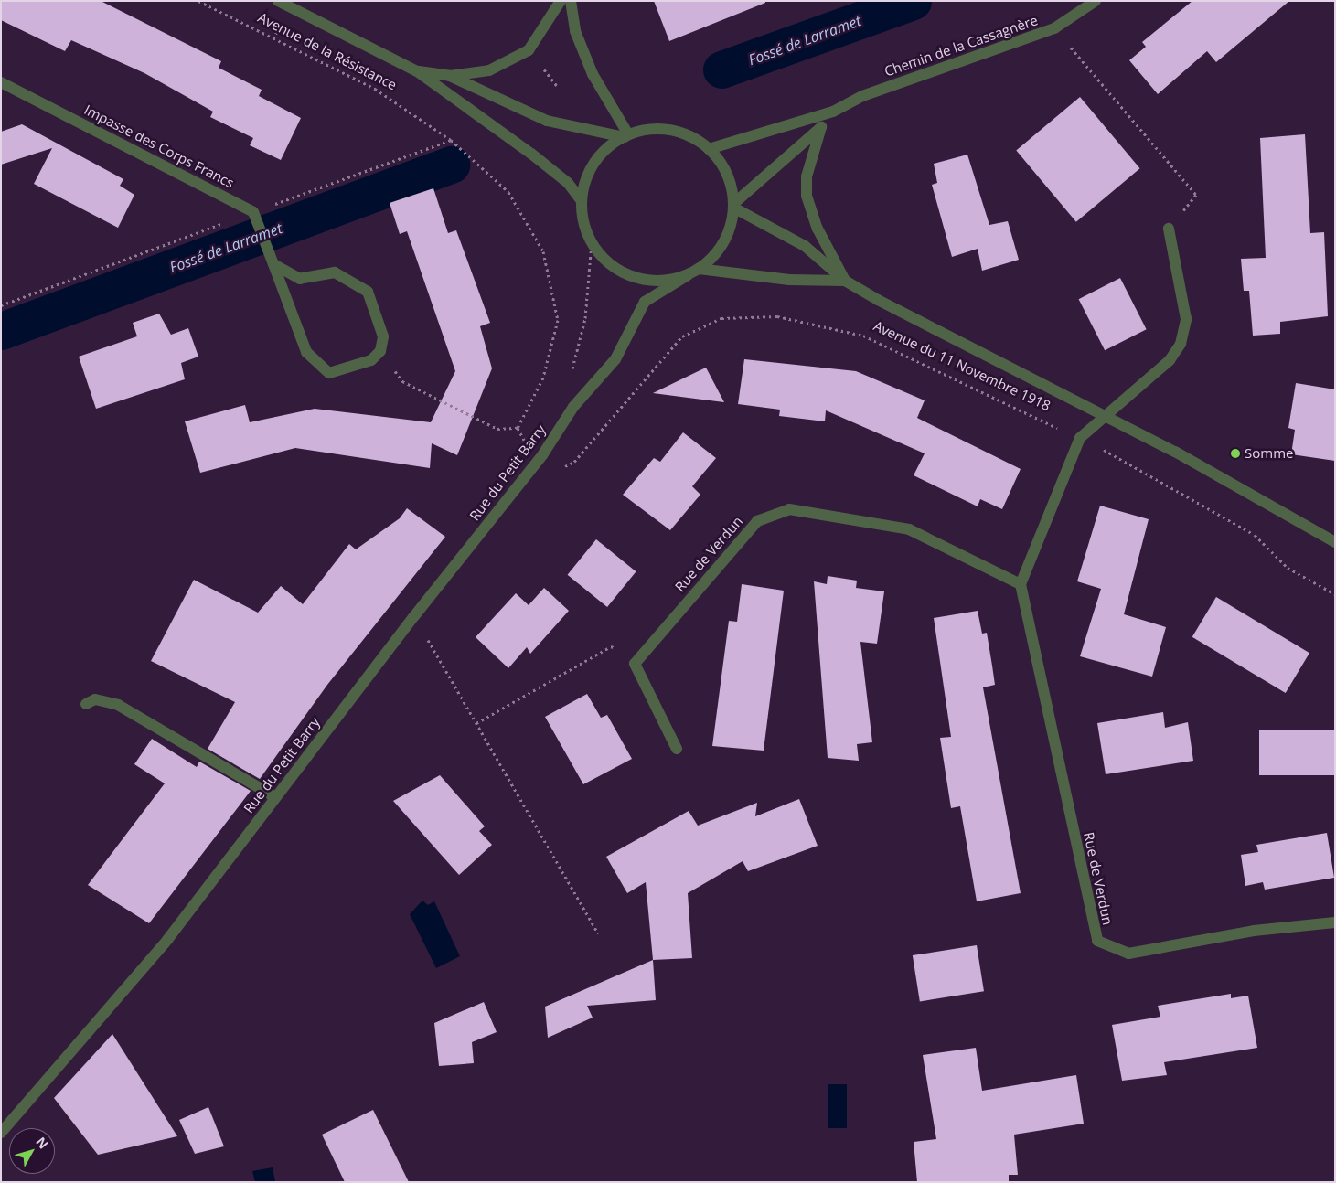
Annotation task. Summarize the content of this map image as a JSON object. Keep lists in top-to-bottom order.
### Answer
{
  "streets": {
    "street": [
      "Chemin de la Cassagnère",
      "Avenue de la Résistance",
      "Impasse des Corps Francs",
      "Avenue du 11 Novembre 1918",
      "Rue du Petit Barry",
      "Rue de Verdun"
    ]
  },
  "crossings": [
    ["Avenue de la Résistance", "Avenue du 11 Novembre 1918"],
    ["Avenue de la Résistance", "Rue du Petit Barry"],
    ["Avenue du 11 Novembre 1918", "Rue du Petit Barry"]
  ],
  "water": ["Fossé de Larramet"],
  "places": ["Somme"],
  "north": "top right"
}
